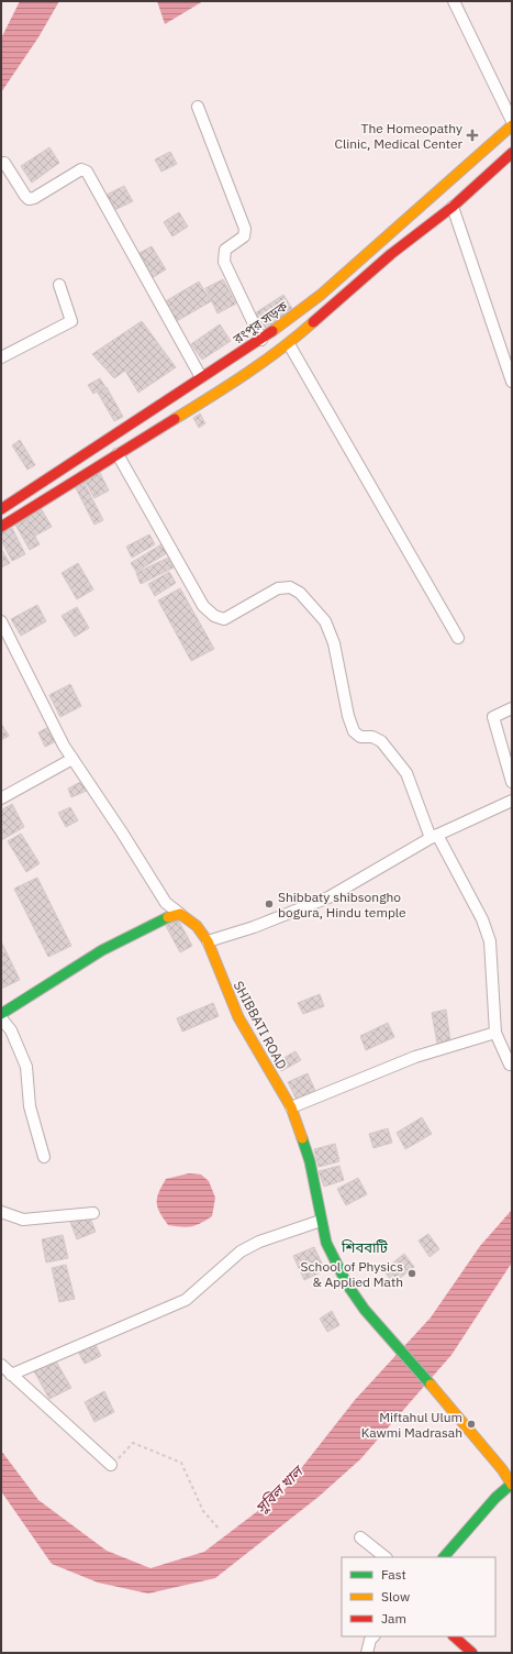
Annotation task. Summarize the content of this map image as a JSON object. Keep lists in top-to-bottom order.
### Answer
{
  "streets": {
    "main road": ["রংপুর সড়ক", "SHIBBATI ROAD"]
  },
  "districts": ["শিববাটি"],
  "water": ["সুবিল খাল"],
  "places": {
    "health": ["The Homeopathy Clinic, Medical Center"],
    "other": ["Shibbaty shibsongho bogura, Hindu temple", "School of Physics & Applied Math", "Miftahul Ulum Kawmi Madrasah"]
  },
  "legend": ["Fast", "Slow", "Jam"]
}
